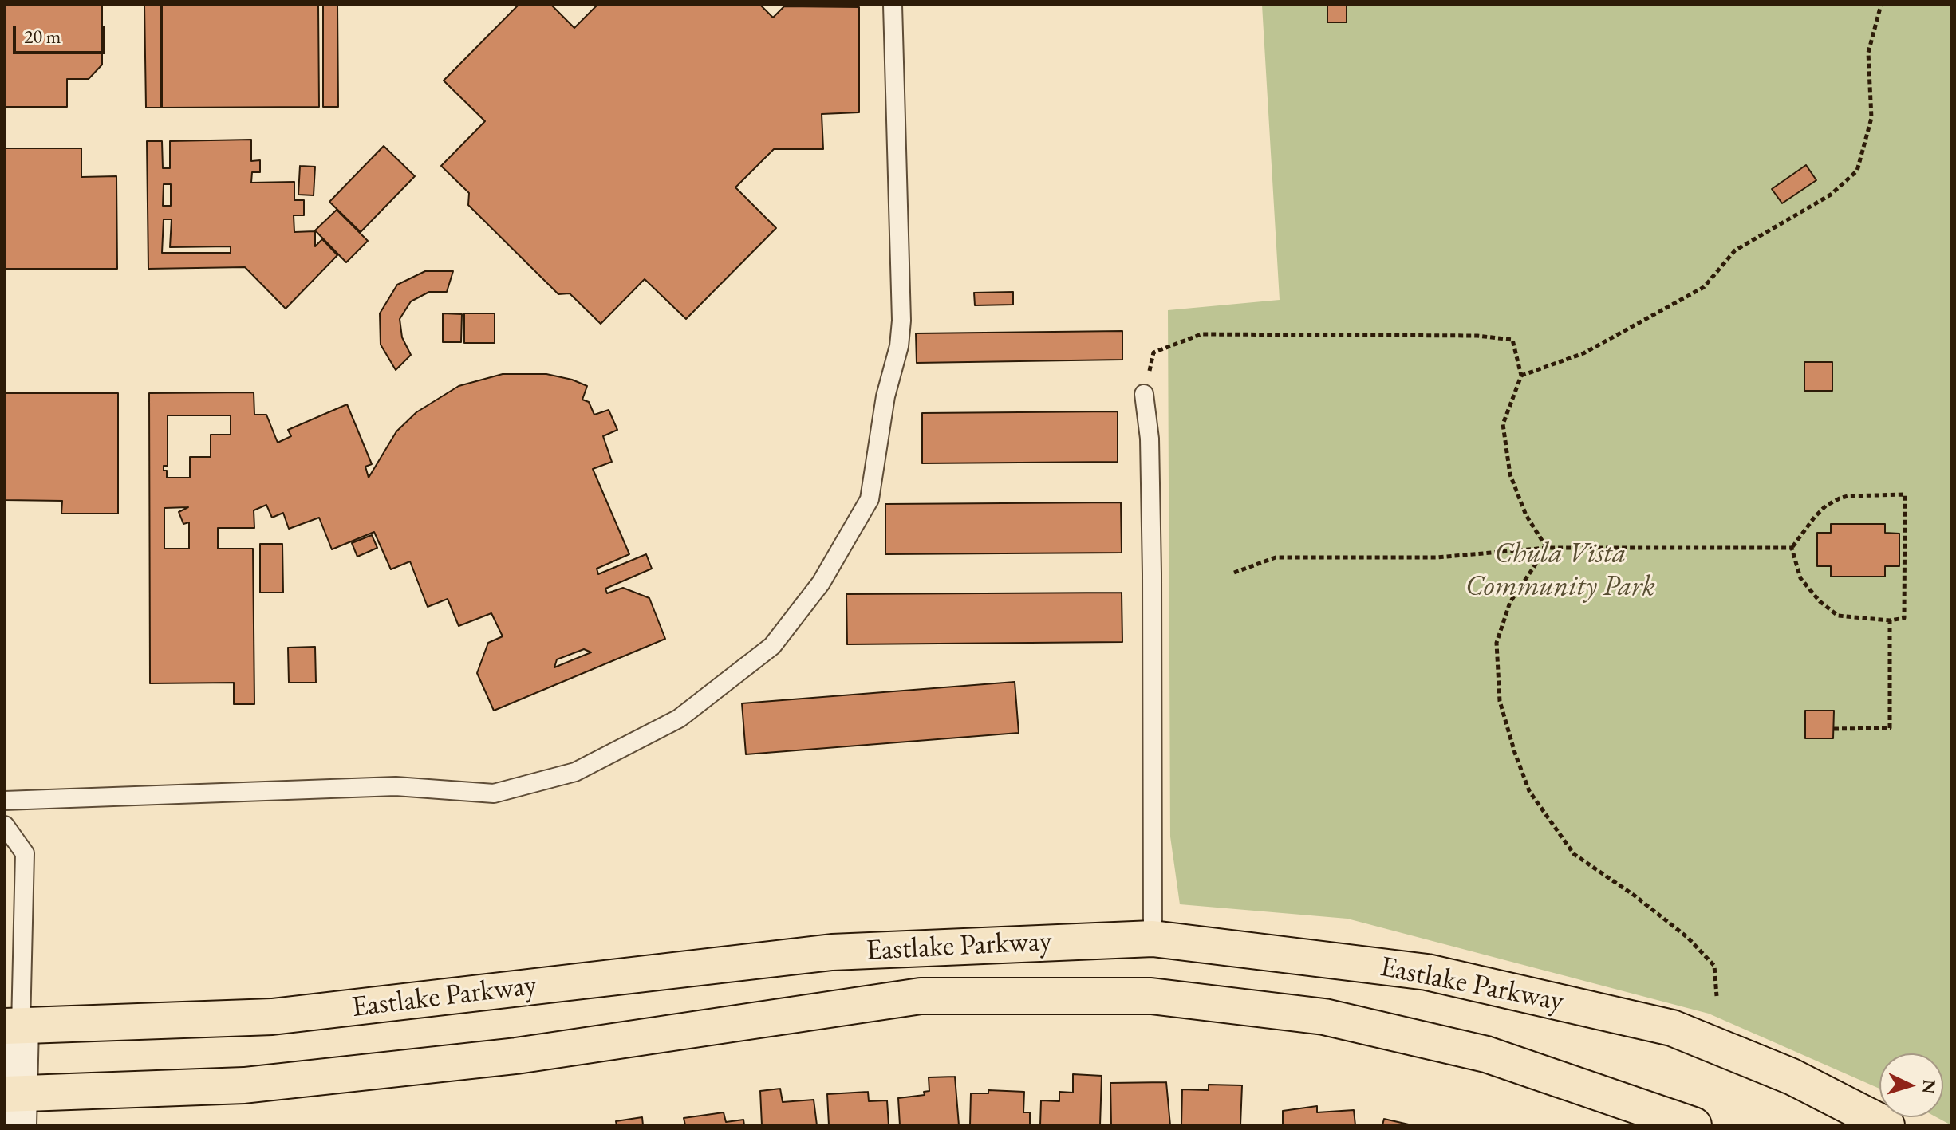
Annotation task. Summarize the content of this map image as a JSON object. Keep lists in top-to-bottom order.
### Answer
{
  "streets": {
    "main road": ["Eastlake Parkway"]
  },
  "parks": ["Chula Vista Community Park"],
  "scale_bar": "20 m",
  "north": "right"
}
